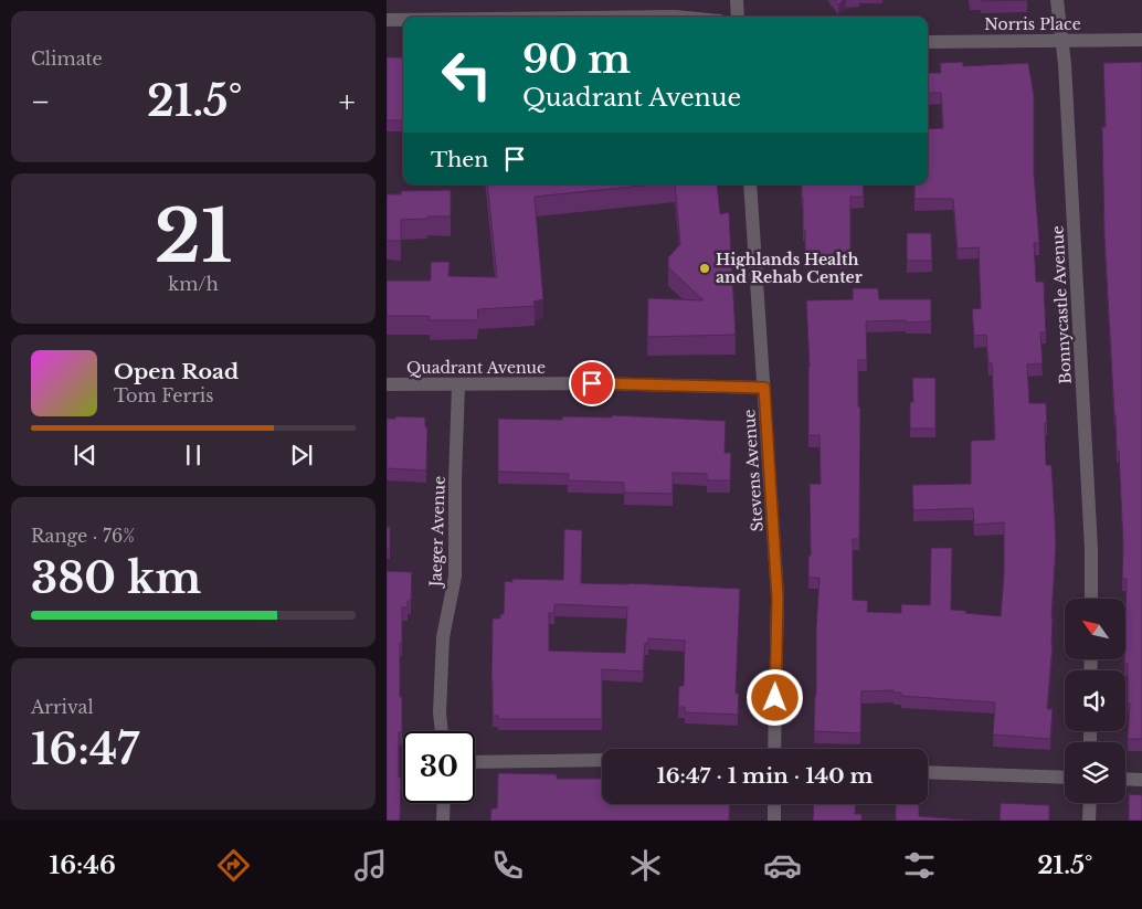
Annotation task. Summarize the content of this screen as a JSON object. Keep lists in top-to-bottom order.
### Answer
{
  "streets": {
    "street": [
      "Norris Place",
      "Bonnycastle Avenue",
      "Quadrant Avenue",
      "Stevens Avenue",
      "Jaeger Avenue"
    ]
  },
  "crossings": [
    ["Norris Place", "Bonnycastle Avenue"],
    ["Quadrant Avenue", "Stevens Avenue"],
    ["Quadrant Avenue", "Jaeger Avenue"]
  ],
  "places": ["Highlands Health and Rehab Center"],
  "north": "top left",
  "page": {
    "tile": [
      "Climate",
      ["21", "km/h"],
      ["Range · 76%", "380 km"],
      ["Arrival", "16:47"]
    ],
    "turn": ["90 m", "Quadrant Avenue"],
    "heat": ["−", "21.5°", "+"],
    "then": "Then",
    "song": ["Open Road", "Tom Ferris"],
    "limit": "30",
    "trip": "16:47 · 1 min · 140 m",
    "tabs": ["16:46", "21.5°"]
  }
}
